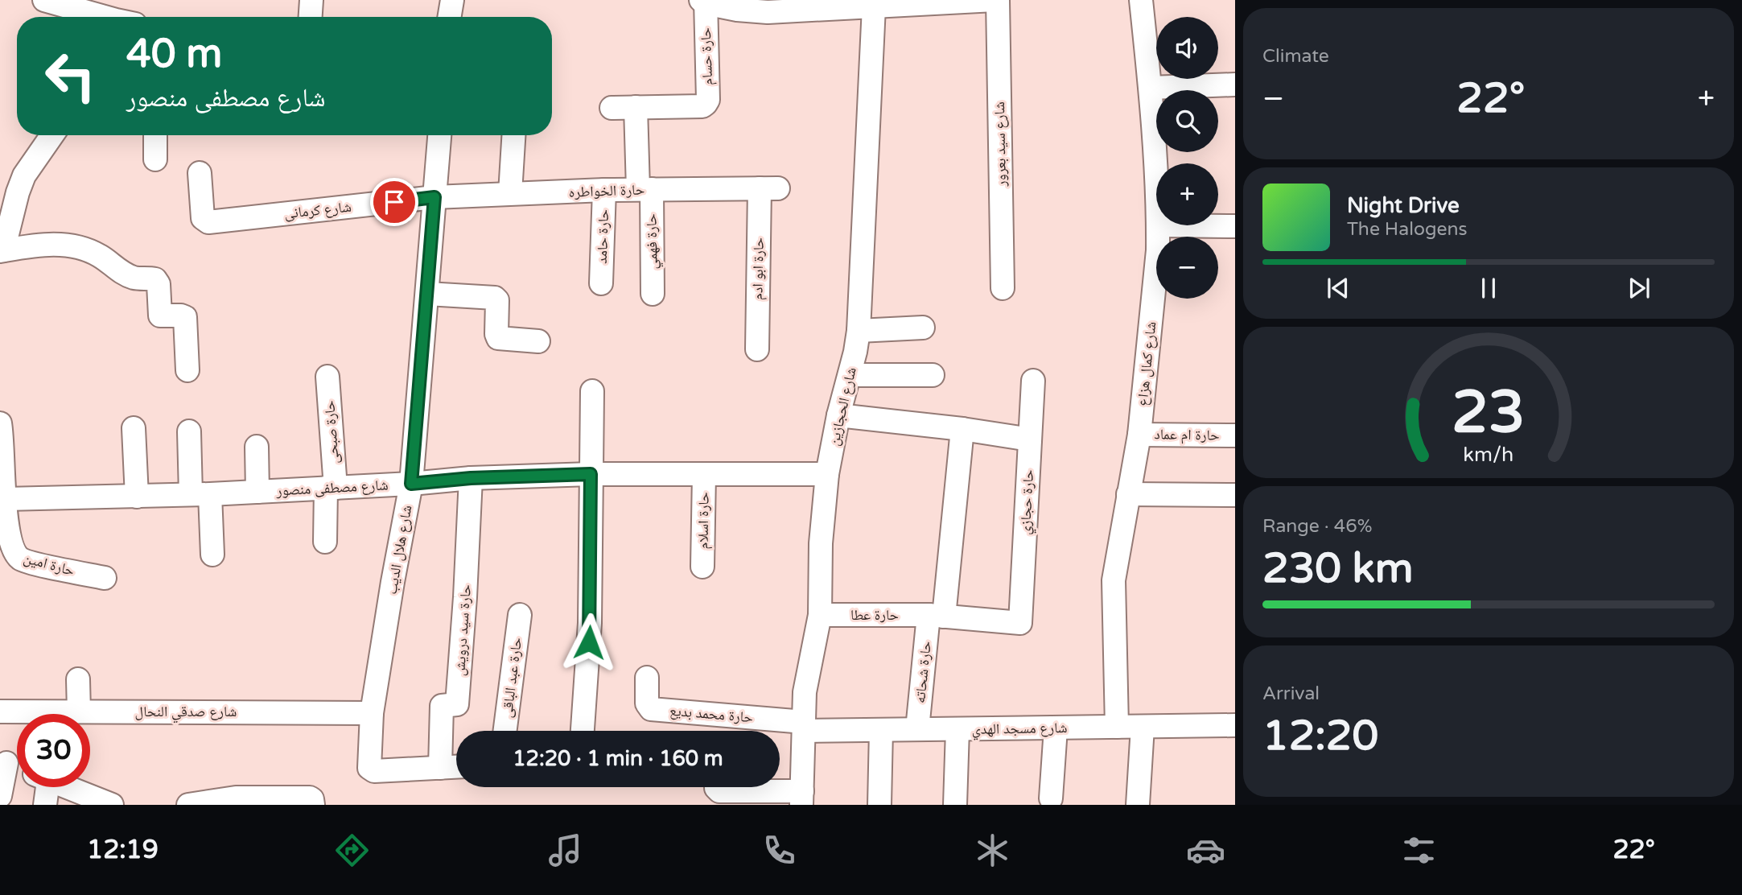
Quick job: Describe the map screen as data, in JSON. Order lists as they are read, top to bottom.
{
  "streets": {
    "street": [
      "حارة حسام",
      "شارع سيد بعرور",
      "حارة الخواطره",
      "شارع كرمانى",
      "حارة حامد",
      "حارة فهمي",
      "حارة ابو ادم",
      "شارع كمال هزاع",
      "شارع الحجازين",
      "حارة صبحى",
      "حارة ام عماد",
      "شارع مصطفى منصور",
      "حارة حجازي",
      "حارة اسلام",
      "شارع هلال الديب",
      "حارة امين",
      "حارة عطا",
      "حارة سيد درويش",
      "حارة شحاته",
      "حارة عبد الباقى",
      "شارع صدقي النحال",
      "حارة محمد بديع",
      "شارع مسجد الهدي"
    ]
  },
  "crossings": [
    ["حارة حسام", "حارة فهمي"],
    ["حارة الخواطره", "شارع كرمانى"],
    ["حارة الخواطره", "حارة حامد"],
    ["حارة الخواطره", "حارة فهمي"],
    ["حارة الخواطره", "حارة ابو ادم"],
    ["حارة الخواطره", "شارع هلال الديب"],
    ["شارع كرمانى", "شارع هلال الديب"],
    ["شارع كمال هزاع", "حارة ام عماد"],
    ["شارع كمال هزاع", "شارع مسجد الهدي"],
    ["شارع الحجازين", "شارع مصطفى منصور"],
    ["شارع الحجازين", "حارة عطا"],
    ["شارع الحجازين", "حارة محمد بديع"],
    ["شارع الحجازين", "شارع مسجد الهدي"],
    ["حارة صبحى", "شارع مصطفى منصور"],
    ["شارع مصطفى منصور", "حارة اسلام"],
    ["شارع مصطفى منصور", "شارع هلال الديب"],
    ["شارع مصطفى منصور", "حارة امين"],
    ["شارع مصطفى منصور", "حارة سيد درويش"],
    ["حارة حجازي", "حارة عطا"],
    ["شارع هلال الديب", "حارة سيد درويش"],
    ["شارع هلال الديب", "شارع صدقي النحال"],
    ["حارة عطا", "حارة شحاته"],
    ["حارة شحاته", "شارع مسجد الهدي"],
    ["حارة محمد بديع", "شارع مسجد الهدي"]
  ],
  "page": {
    "tile": [
      "Climate",
      ["Range · 46%", "230 km"],
      ["Arrival", "12:20"]
    ],
    "map_buttons": ["+", "−"],
    "turn": ["40 m", "شارع مصطفى منصور"],
    "heat": ["−", "22°", "+"],
    "song": ["Night Drive", "The Halogens"],
    "limit": "30",
    "trip": "12:20 · 1 min · 160 m",
    "tabs": ["12:19", "22°"],
    "gauge": ["23", "km/h"]
  }
}
